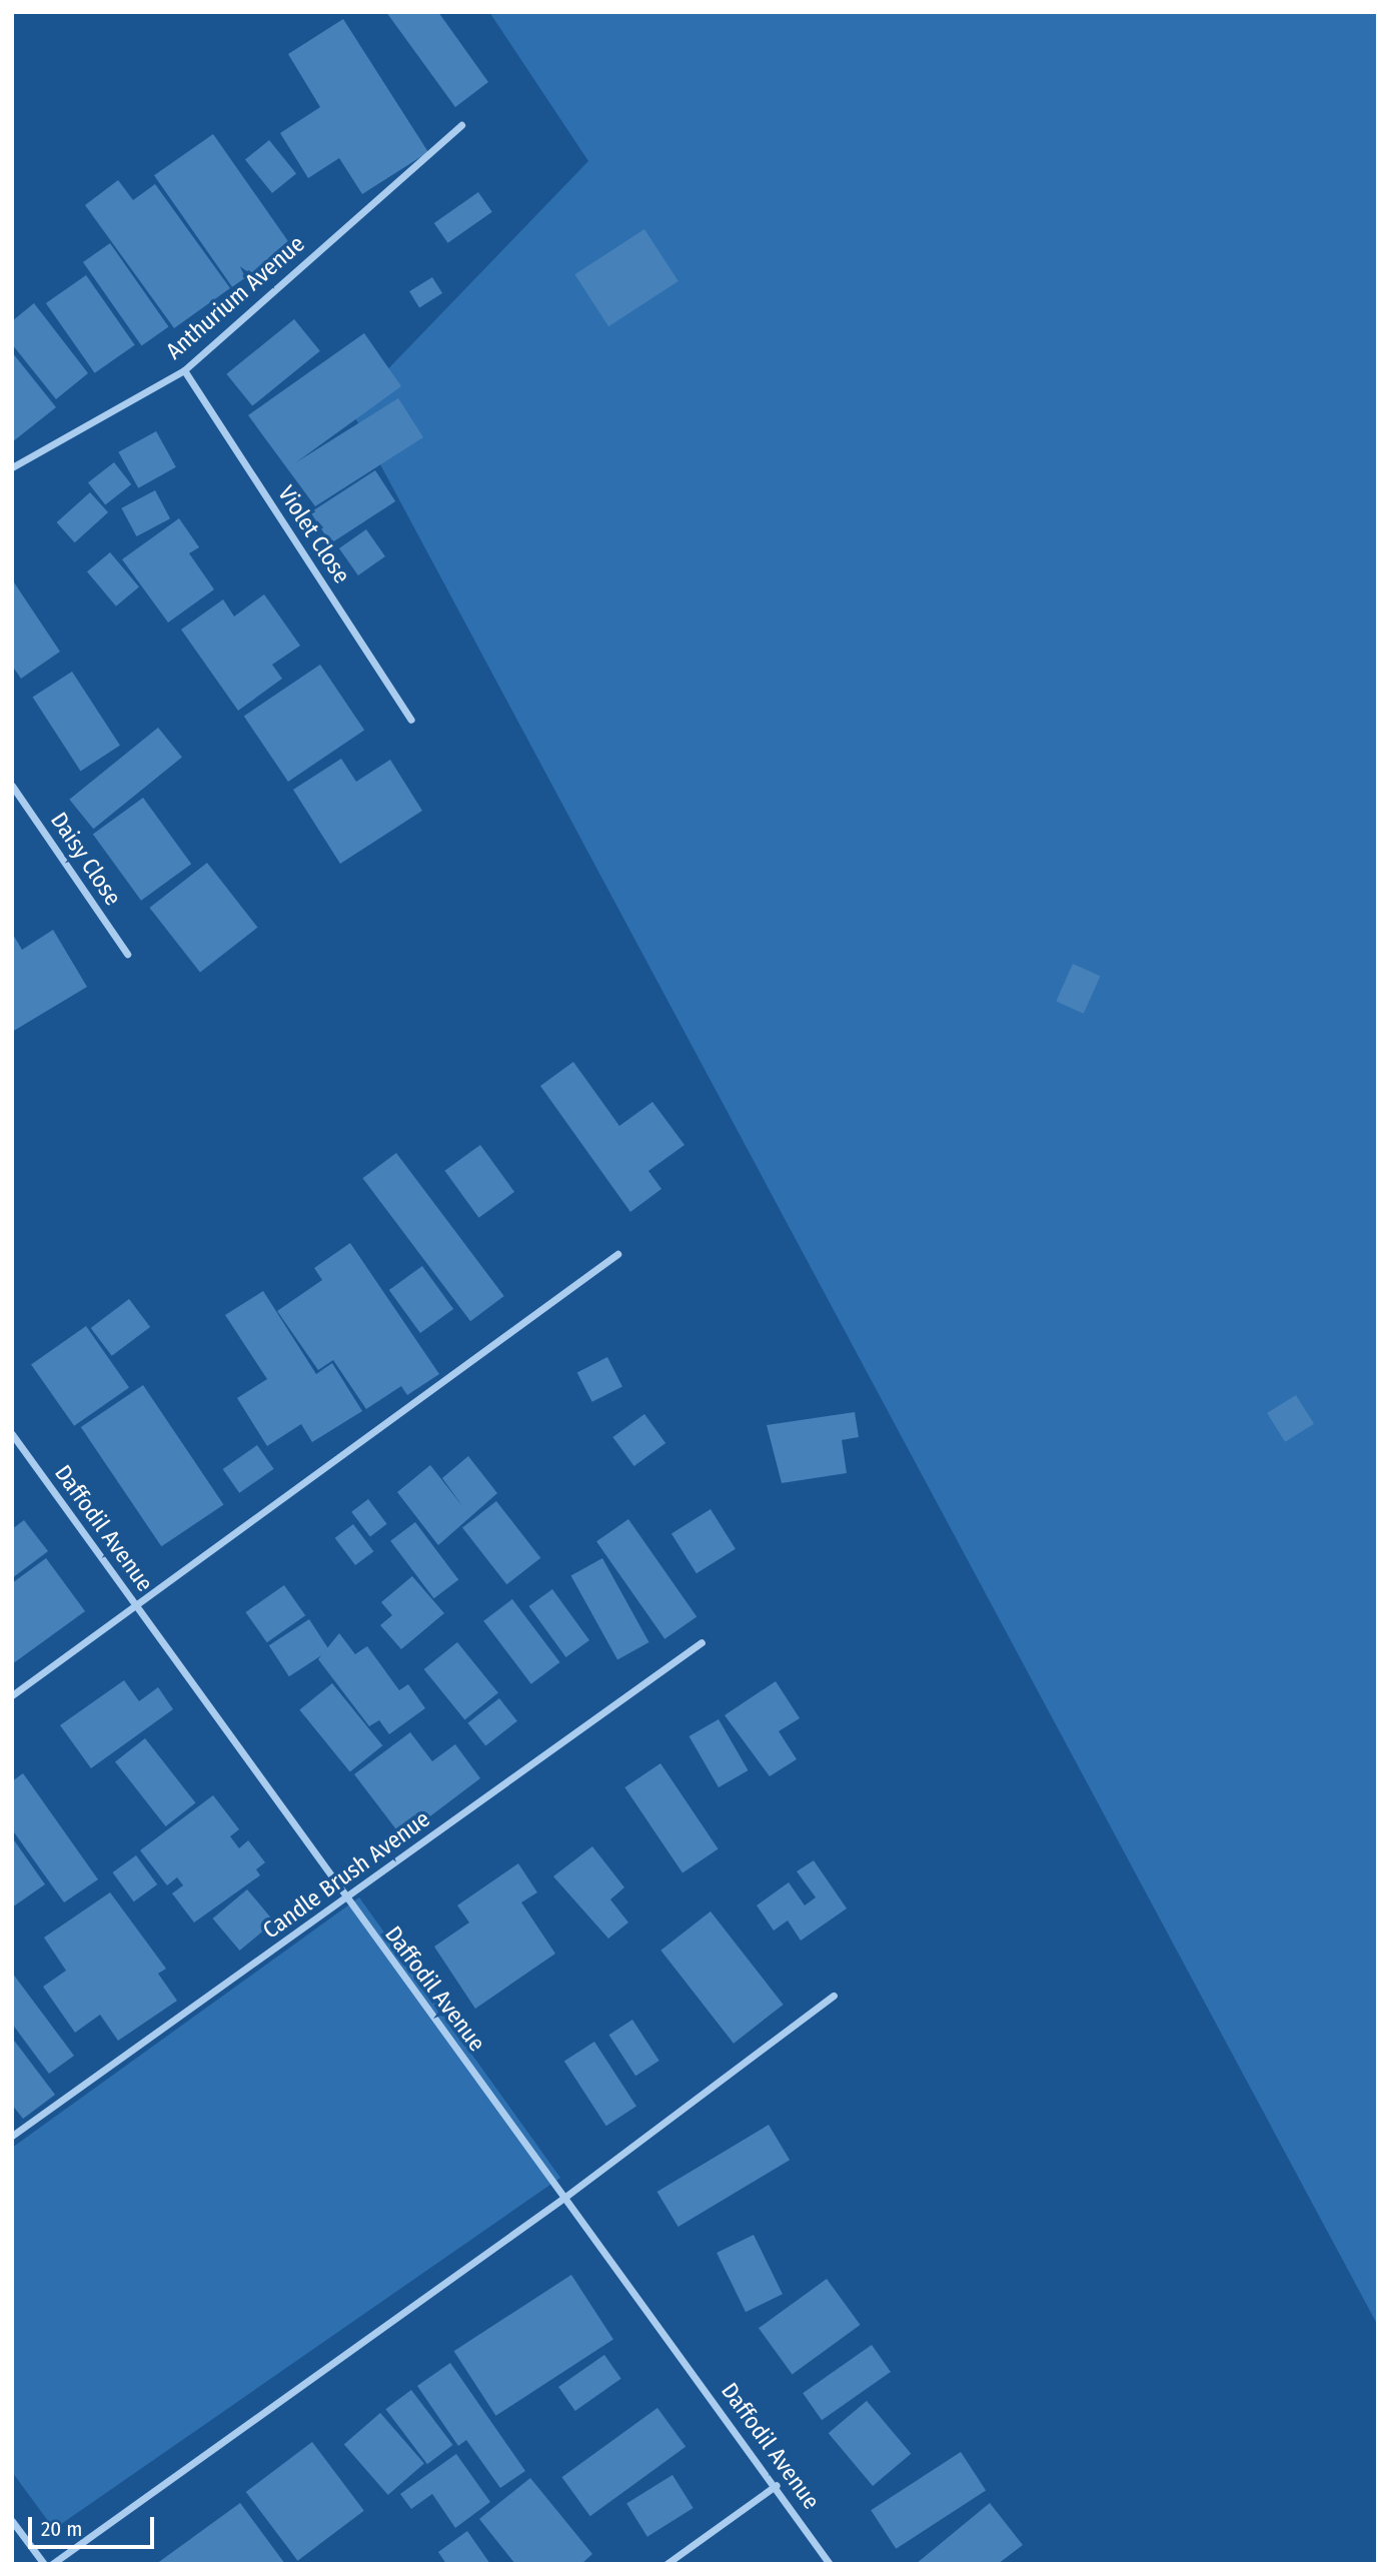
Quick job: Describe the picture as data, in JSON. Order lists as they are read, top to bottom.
{
  "streets": {
    "street": [
      "Anthurium Avenue",
      "Violet Close",
      "Daisy Close",
      "Daffodil Avenue",
      "Candle Brush Avenue"
    ]
  },
  "crossings": [
    ["Anthurium Avenue", "Violet Close"],
    ["Daffodil Avenue", "Candle Brush Avenue"]
  ],
  "scale_bar": "20 m"
}
